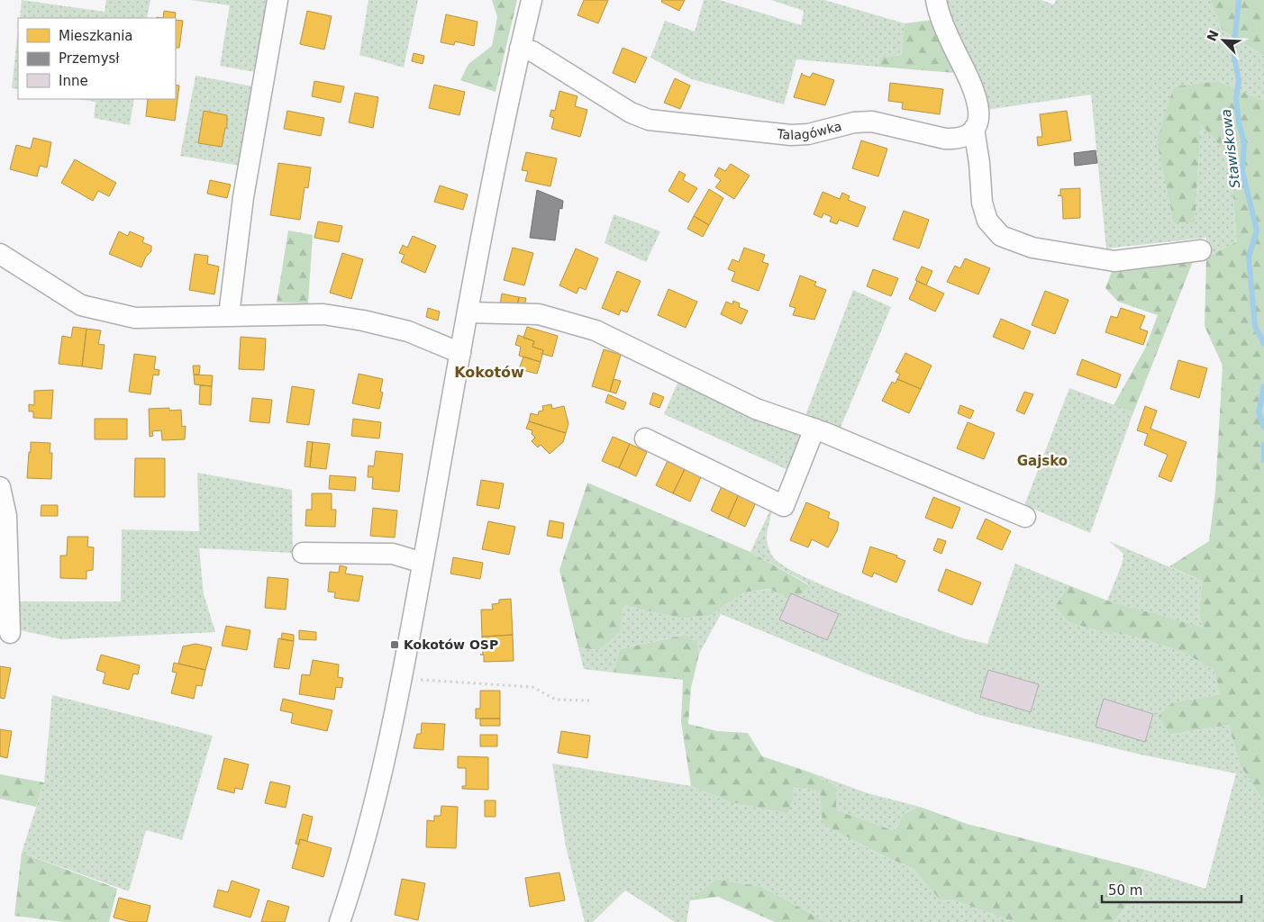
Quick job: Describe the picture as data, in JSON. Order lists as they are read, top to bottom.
{
  "streets": {
    "street": ["Talagówka"]
  },
  "districts": ["Kokotów", "Gajsko"],
  "water": ["Stawiskowa"],
  "places": {
    "transit": ["Kokotów OSP"]
  },
  "legend": ["Mieszkania", "Przemysł", "Inne"],
  "scale_bar": "50 m",
  "north": "top left"
}
